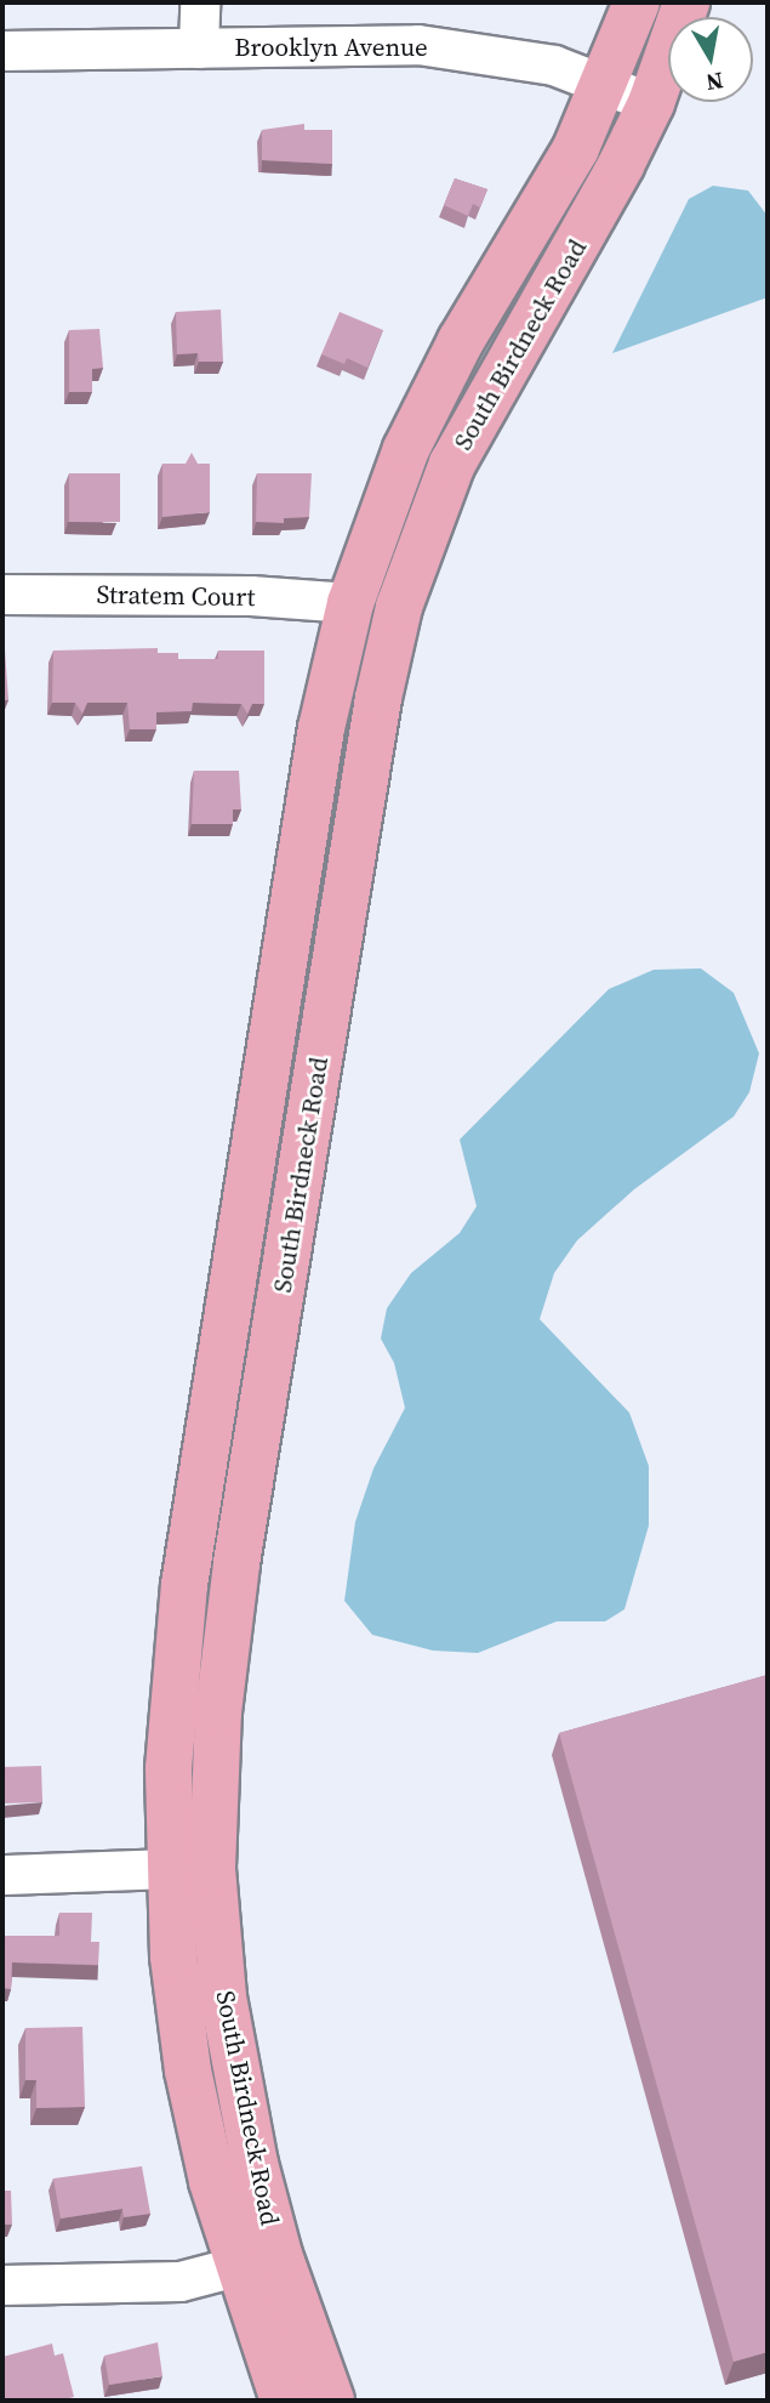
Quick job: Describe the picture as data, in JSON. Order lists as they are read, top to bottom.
{
  "streets": {
    "main road": ["South Birdneck Road"],
    "street": ["Brooklyn Avenue", "Stratem Court"]
  },
  "crossings": [
    ["Brooklyn Avenue", "South Birdneck Road"],
    ["South Birdneck Road", "Stratem Court"]
  ],
  "north": "bottom"
}
